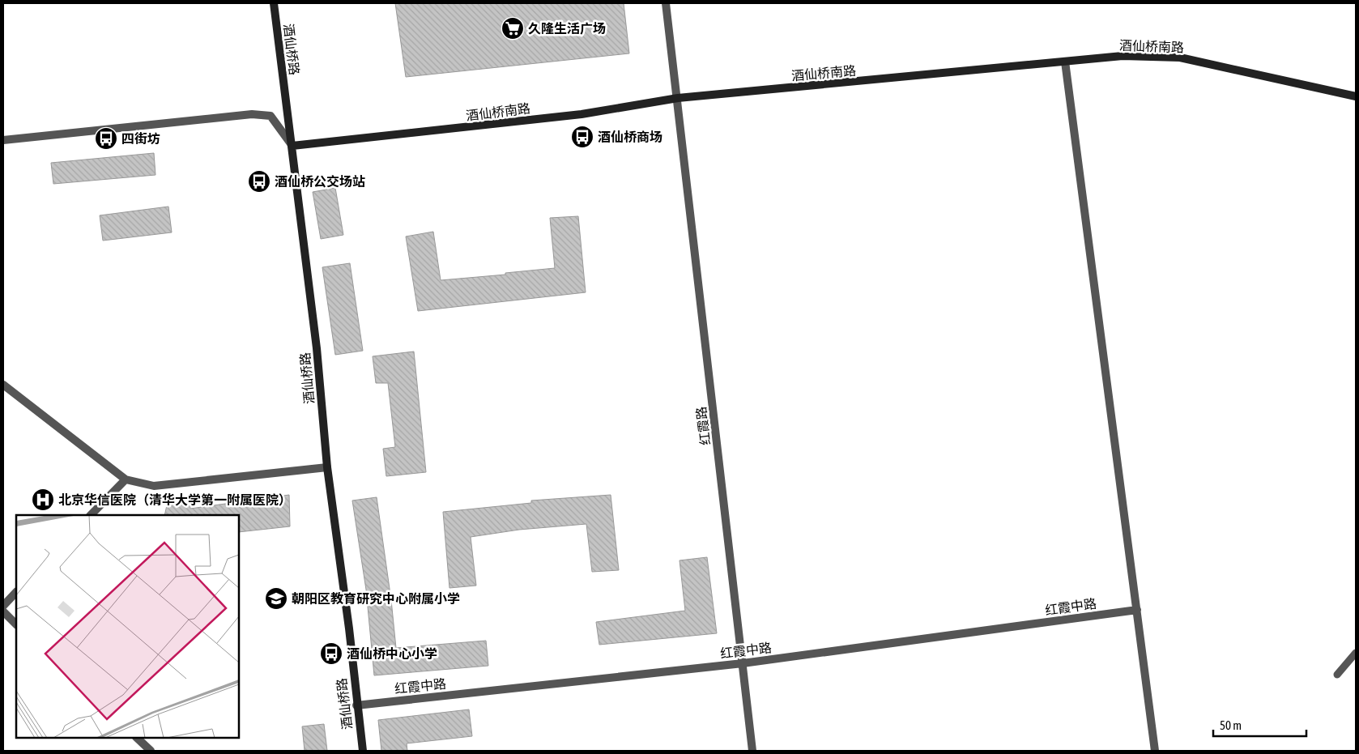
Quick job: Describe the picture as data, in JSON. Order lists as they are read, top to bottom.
{
  "streets": {
    "street": [
      "酒仙桥南路",
      "酒仙桥路",
      "红霞路",
      "红霞中路"
    ]
  },
  "crossings": [
    ["酒仙桥南路", "酒仙桥路"],
    ["酒仙桥南路", "红霞路"],
    ["酒仙桥路", "红霞中路"],
    ["红霞路", "红霞中路"]
  ],
  "places": {
    "supermarket": ["久隆生活广场"],
    "bus stop": [
      "酒仙桥商场",
      "四街坊",
      "酒仙桥公交场站",
      "酒仙桥中心小学"
    ],
    "hospital": ["北京华信医院（清华大学第一附属医院）"],
    "school or university": ["朝阳区教育研究中心附属小学"]
  },
  "scale_bar": "50 m"
}
